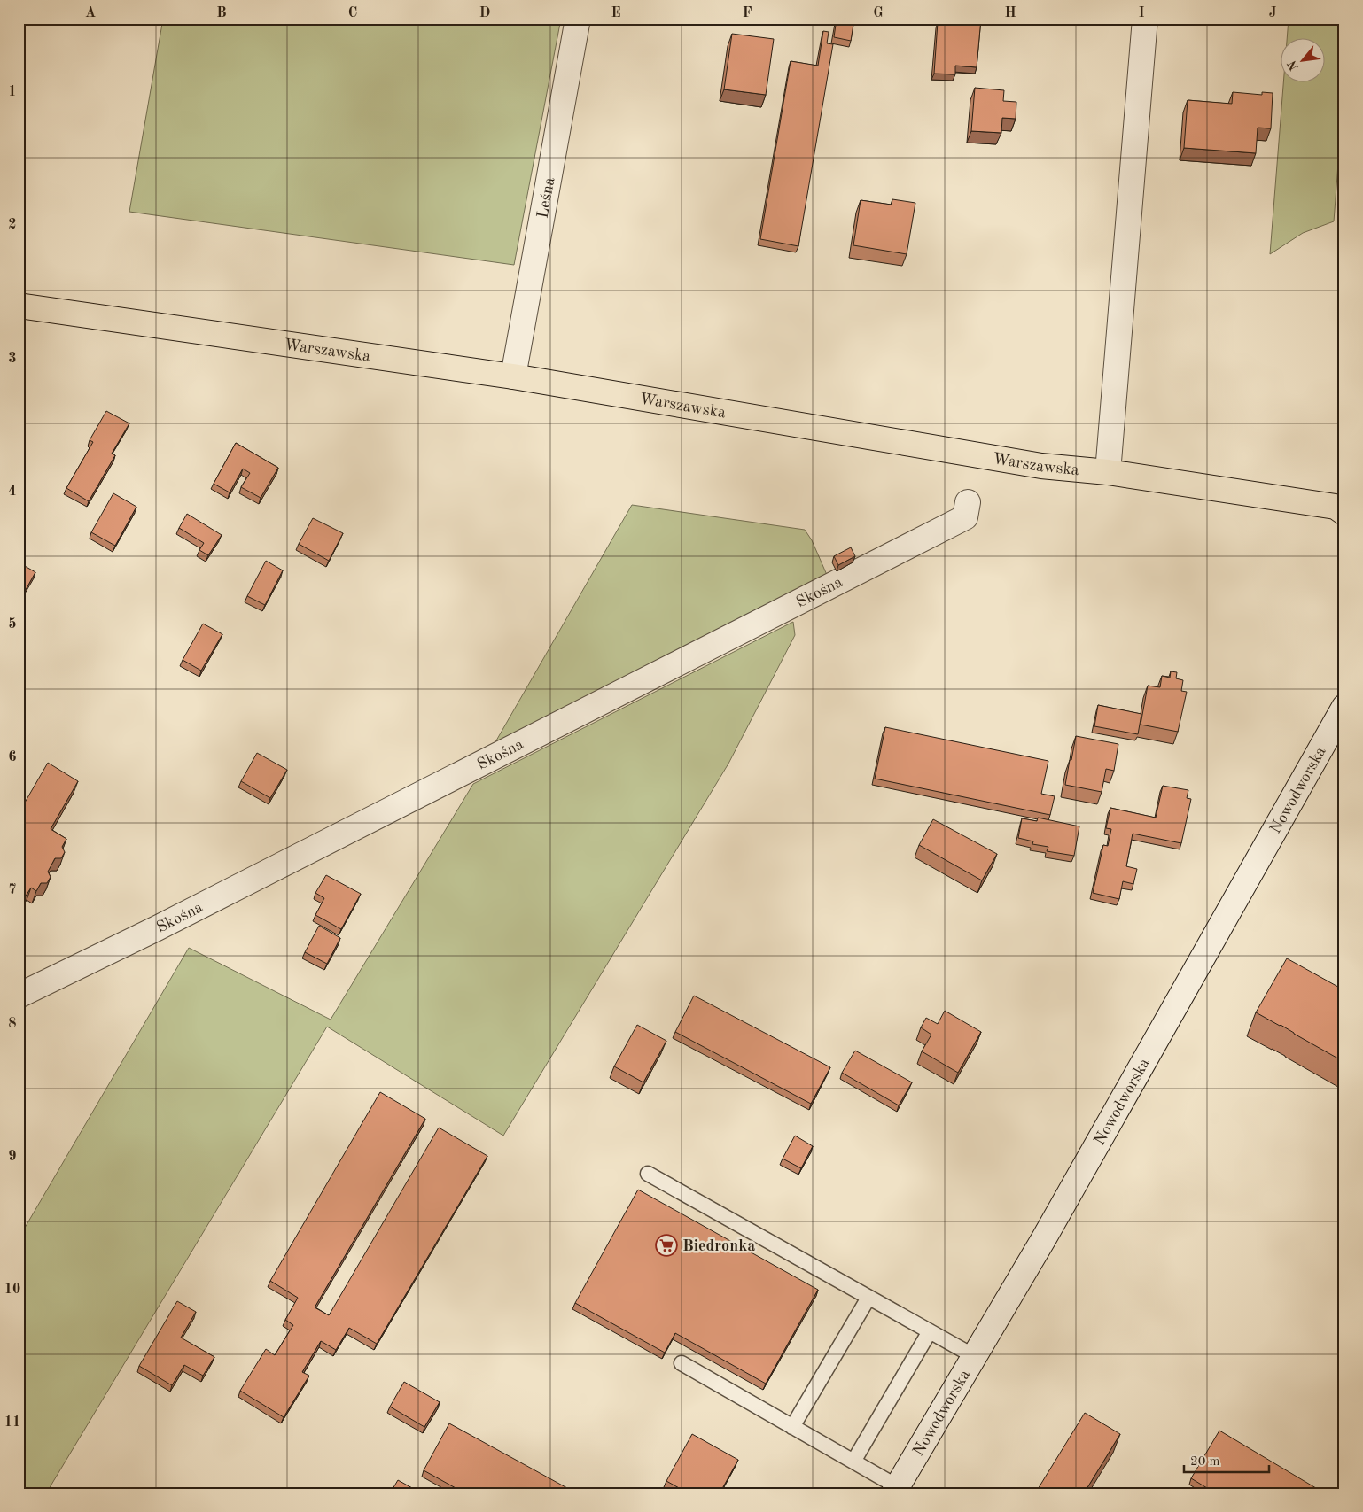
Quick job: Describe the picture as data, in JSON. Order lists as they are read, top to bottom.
{
  "streets": {
    "main road": ["Warszawska"],
    "street": ["Leśna", "Skośna", "Nowodworska"]
  },
  "crossings": [
    ["Leśna", "Warszawska"]
  ],
  "places": {
    "supermarket": ["Biedronka"]
  },
  "scale_bar": "20 m",
  "north": "bottom left",
  "grid": {
    "columns": [
      "A",
      "B",
      "C",
      "D",
      "E",
      "F",
      "G",
      "H",
      "I",
      "J"
    ],
    "rows": [
      "1",
      "2",
      "3",
      "4",
      "5",
      "6",
      "7",
      "8",
      "9",
      "10",
      "11"
    ]
  }
}
